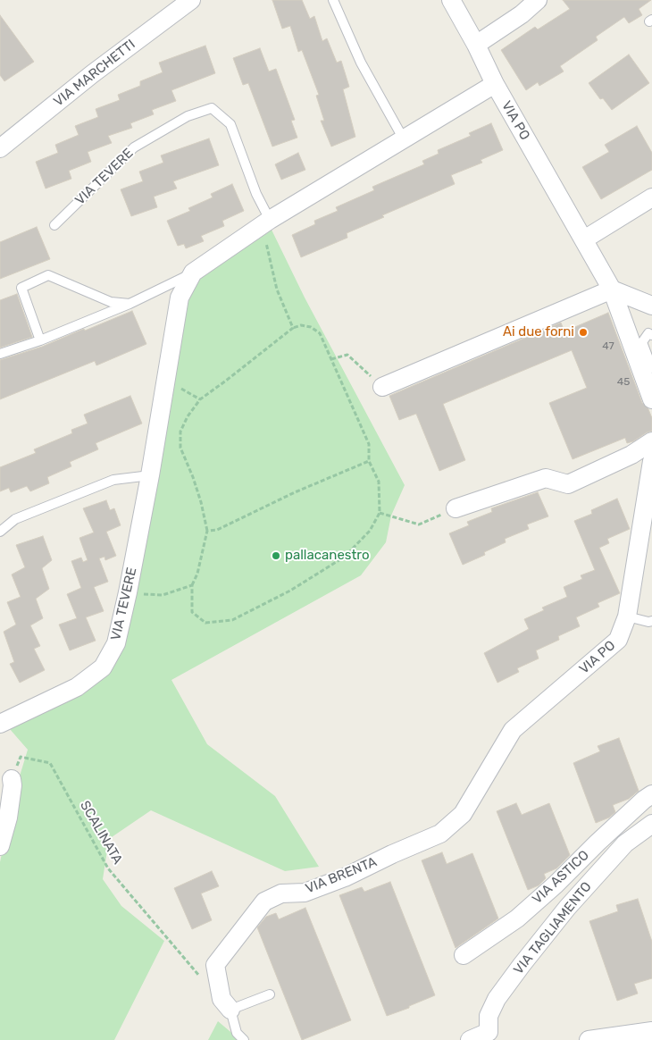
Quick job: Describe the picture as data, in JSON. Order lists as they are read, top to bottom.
{
  "streets": {
    "street": [
      "VIA MARCHETTI",
      "VIA PO",
      "VIA TEVERE",
      "VIA BRENTA",
      "VIA ASTICO",
      "VIA TAGLIAMENTO"
    ],
    "path": ["SCALINATA"]
  },
  "crossings": [
    ["VIA PO", "VIA TEVERE"],
    ["VIA PO", "VIA BRENTA"]
  ],
  "places": ["Ai due forni", "pallacanestro"],
  "house_numbers": ["47", "45"]
}
